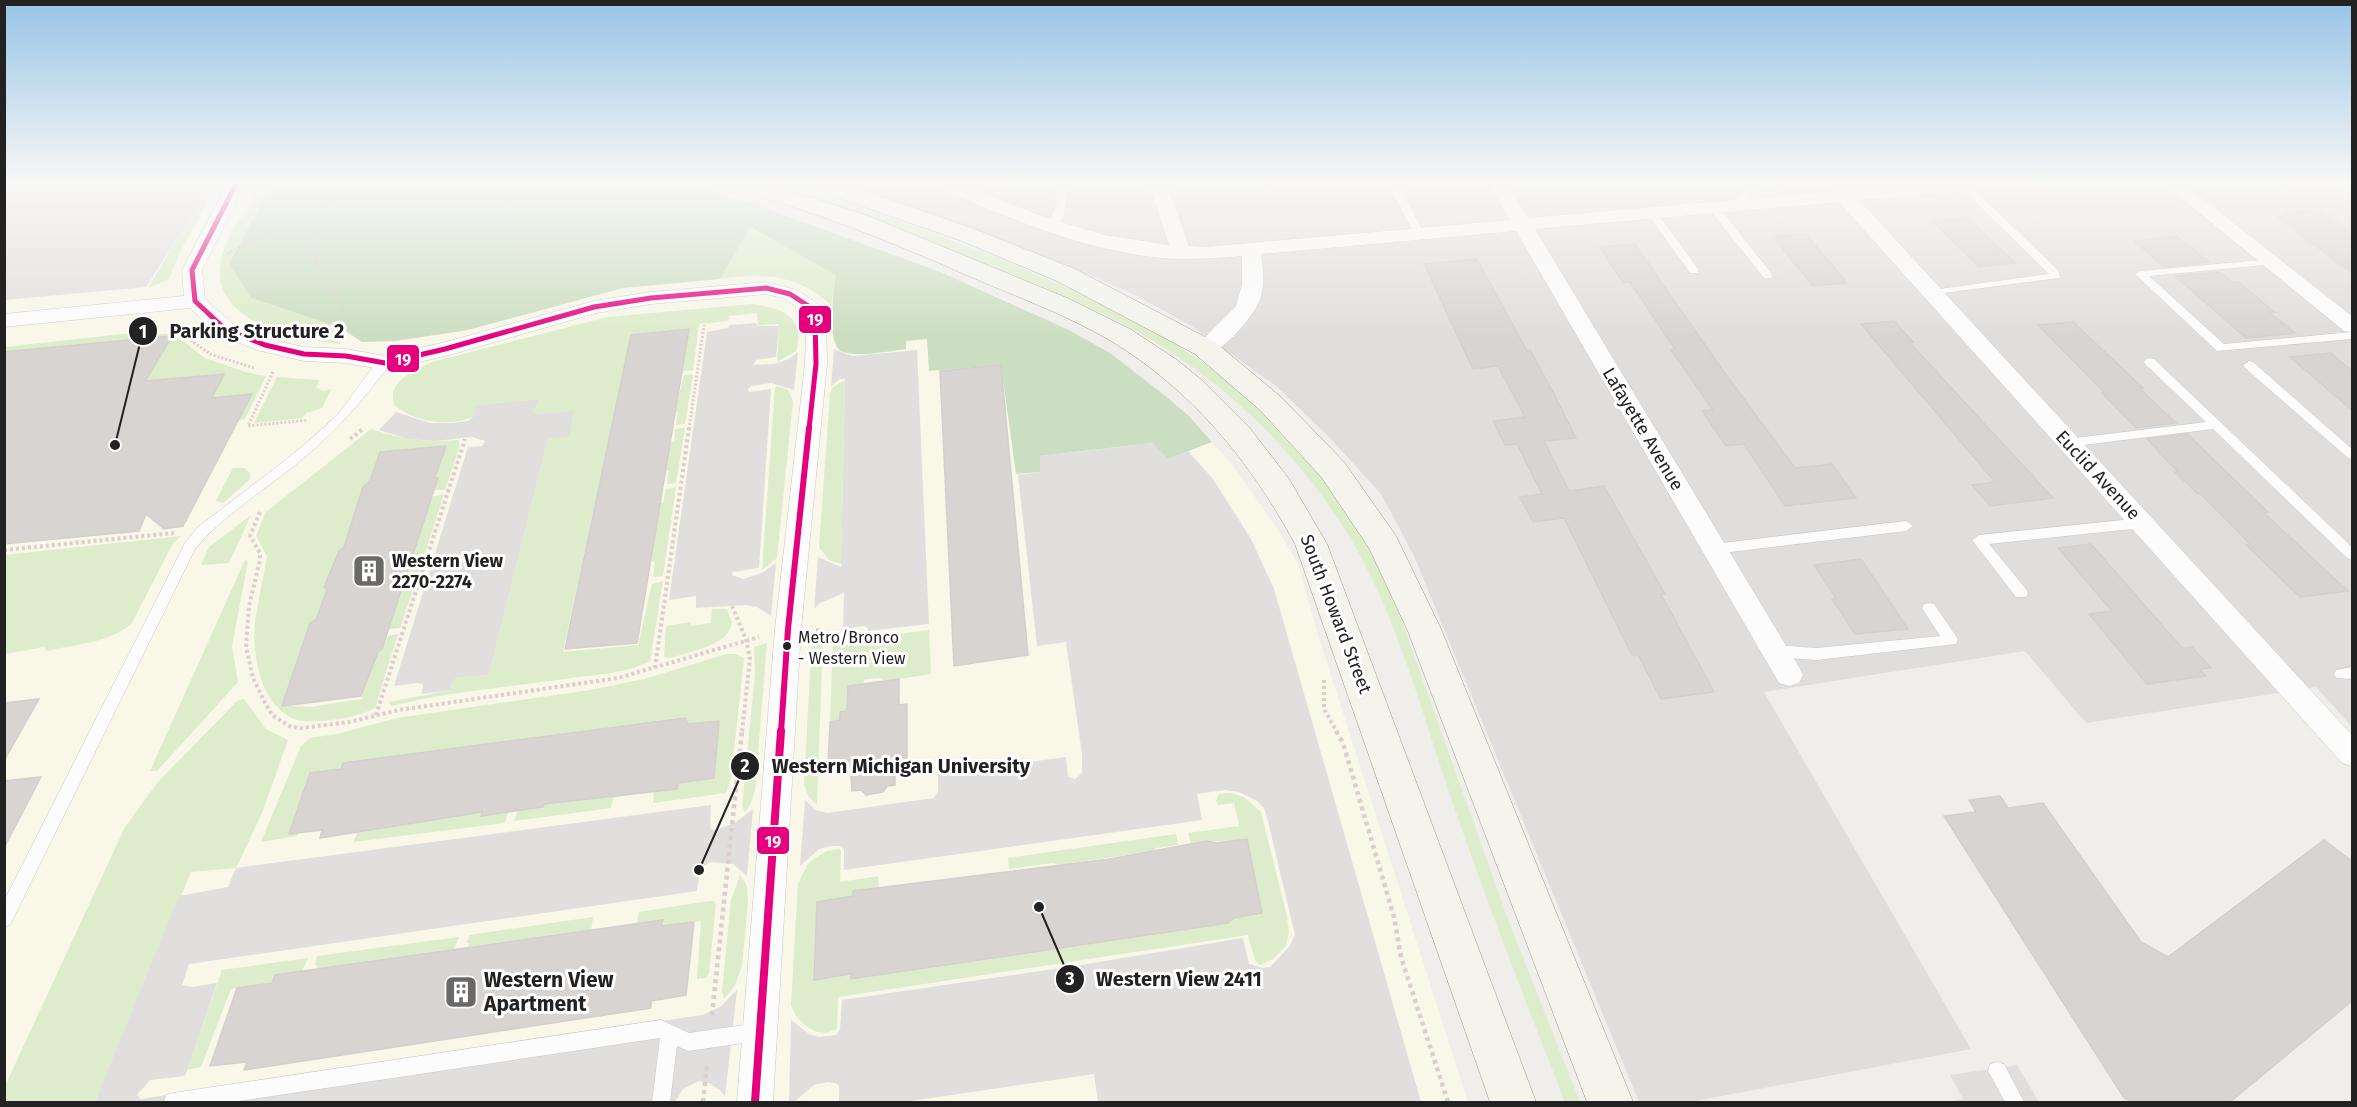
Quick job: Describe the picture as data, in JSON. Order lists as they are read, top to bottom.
{
  "streets": {
    "street": ["Lafayette Avenue", "Euclid Avenue", "South Howard Street"]
  },
  "places": {
    "other": [
      "Parking Structure 2",
      "Metro/Bronco - Western View",
      "Western Michigan University",
      "Western View 2411"
    ],
    "building": ["Western View 2270-2274", "Western View Apartment"]
  },
  "lines": ["transit line 19"]
}
